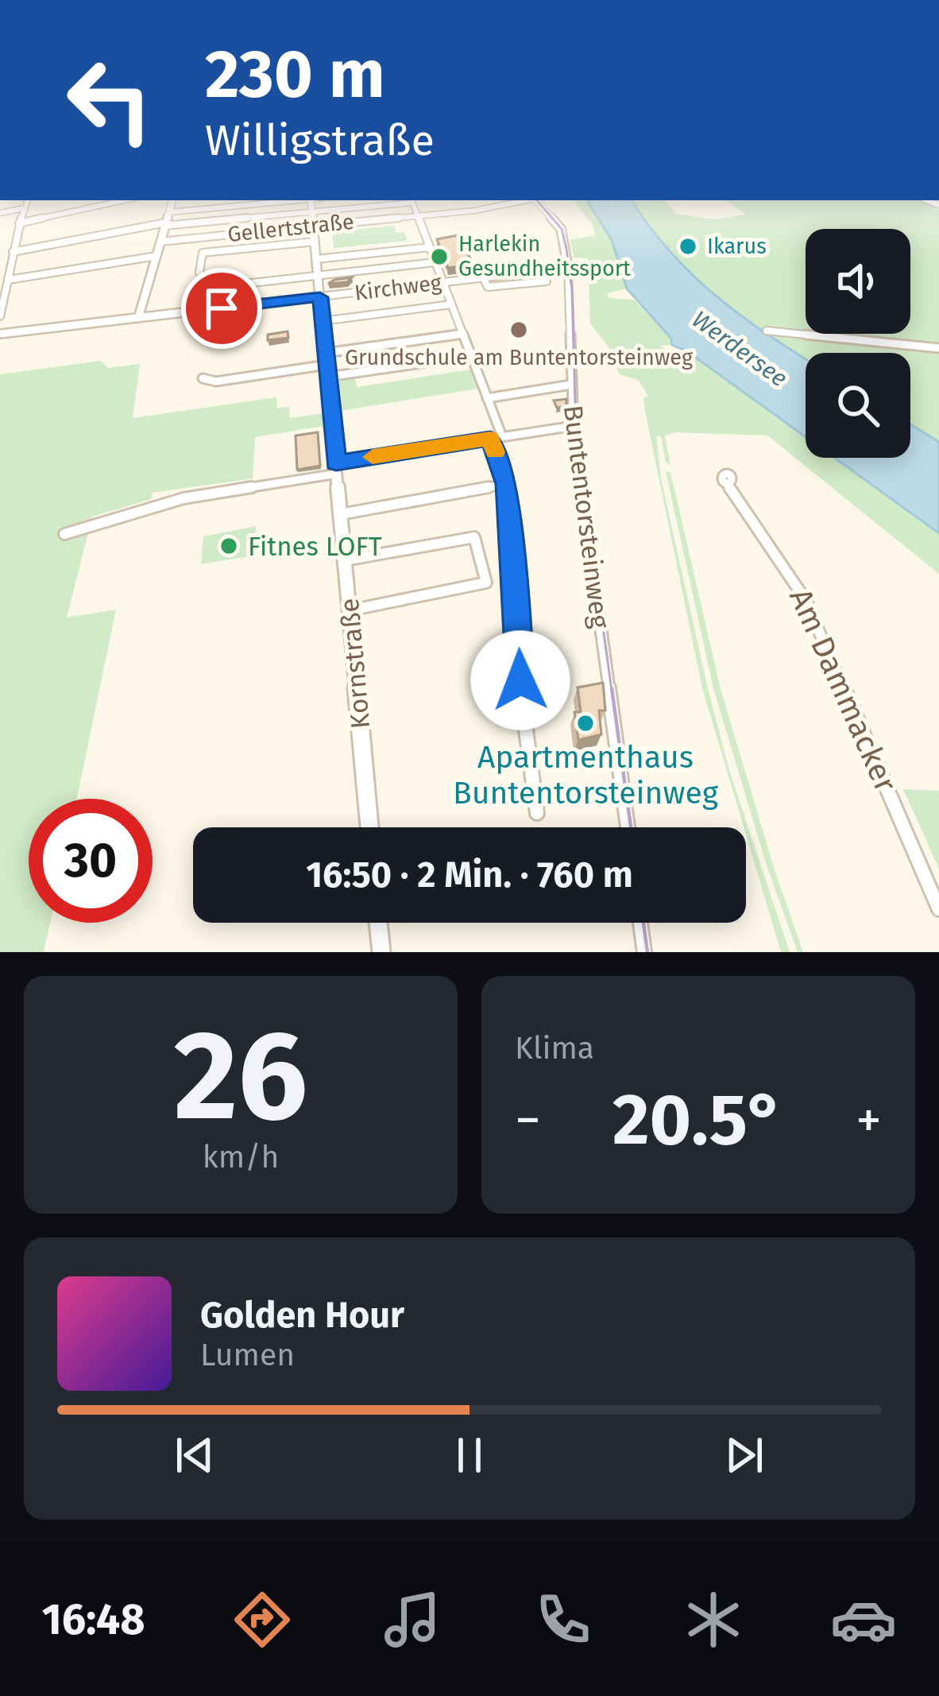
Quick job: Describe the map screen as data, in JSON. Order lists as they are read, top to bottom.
{
  "streets": {
    "street": [
      "Gellertstraße",
      "Kirchweg",
      "Buntentorsteinweg",
      "Kornstraße",
      "Am Dammacker"
    ]
  },
  "crossings": [
    ["Gellertstraße", "Kornstraße"],
    ["Kirchweg", "Buntentorsteinweg"],
    ["Kirchweg", "Kornstraße"]
  ],
  "water": ["Werdersee"],
  "places": [
    "Ikarus",
    "Harlekin Gesundheitssport",
    "Grundschule am Buntentorsteinweg",
    "Fitnes LOFT",
    "Apartmenthaus Buntentorsteinweg"
  ],
  "page": {
    "turn": ["230 m", "Willigstraße"],
    "limit": "30",
    "trip": "16:50 · 2 Min. · 760 m",
    "tile": [
      ["26", "km/h"],
      "Klima"
    ],
    "heat": ["−", "20.5°", "+"],
    "song": ["Golden Hour", "Lumen"],
    "tabs": "16:48"
  }
}
